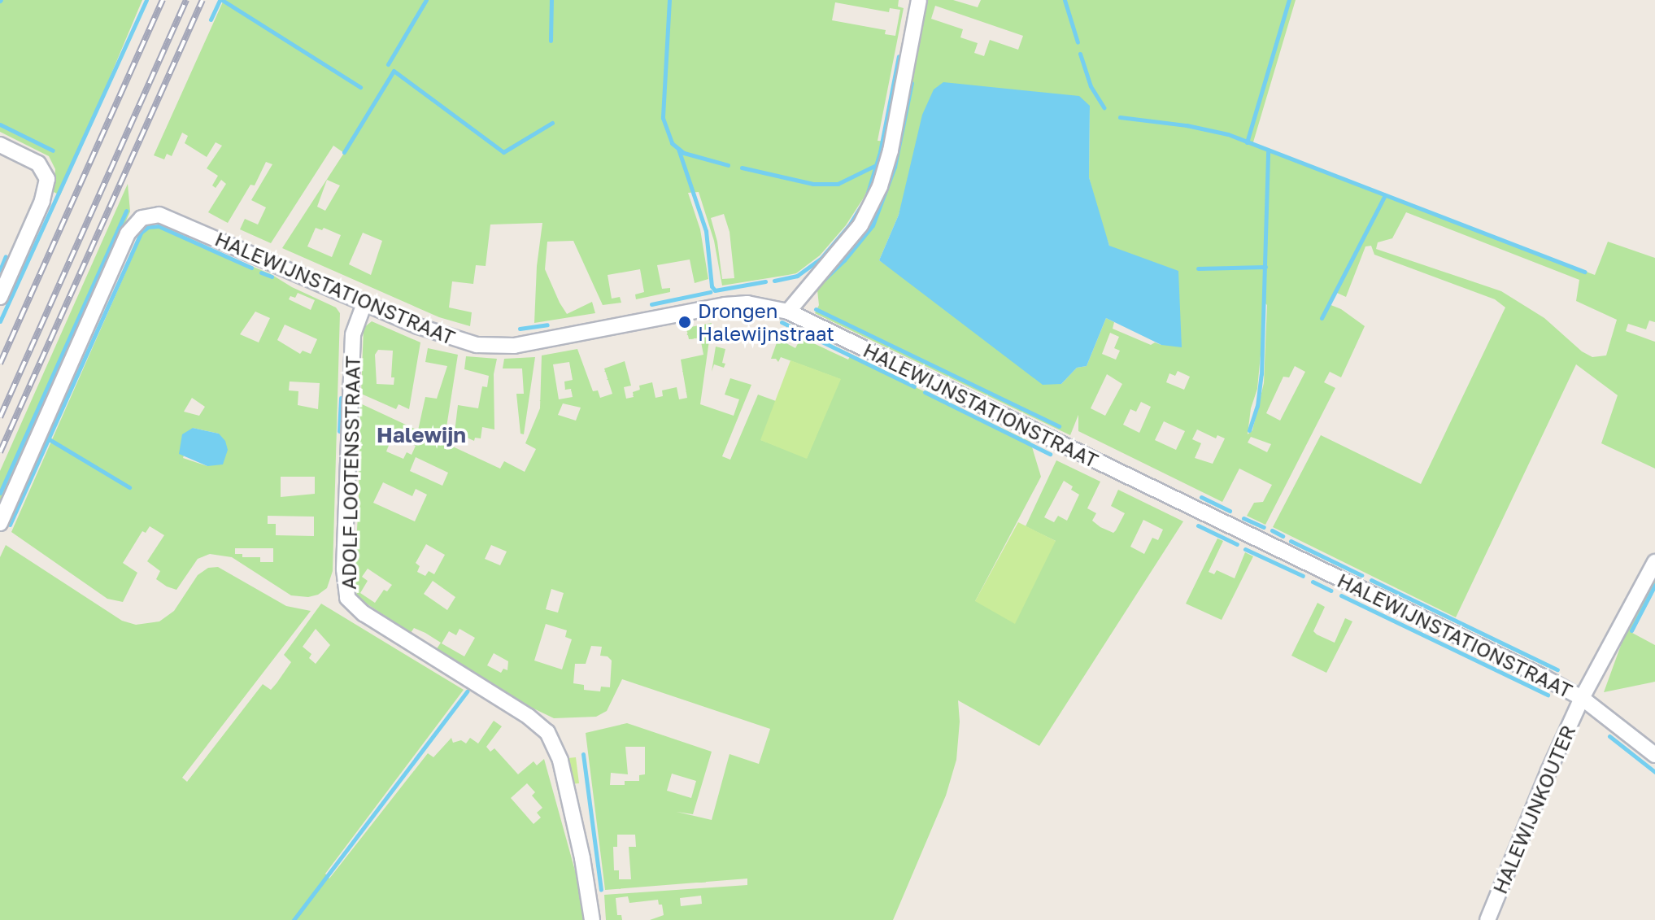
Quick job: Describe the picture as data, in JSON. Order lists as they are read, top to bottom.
{
  "streets": {
    "street": ["HALEWIJNSTATIONSTRAAT", "ADOLF LOOTENSSTRAAT", "HALEWIJNKOUTER"]
  },
  "crossings": [
    ["HALEWIJNSTATIONSTRAAT", "ADOLF LOOTENSSTRAAT"],
    ["HALEWIJNSTATIONSTRAAT", "HALEWIJNKOUTER"]
  ],
  "districts": ["Halewijn"],
  "places": ["Drongen Halewijnstraat"]
}
